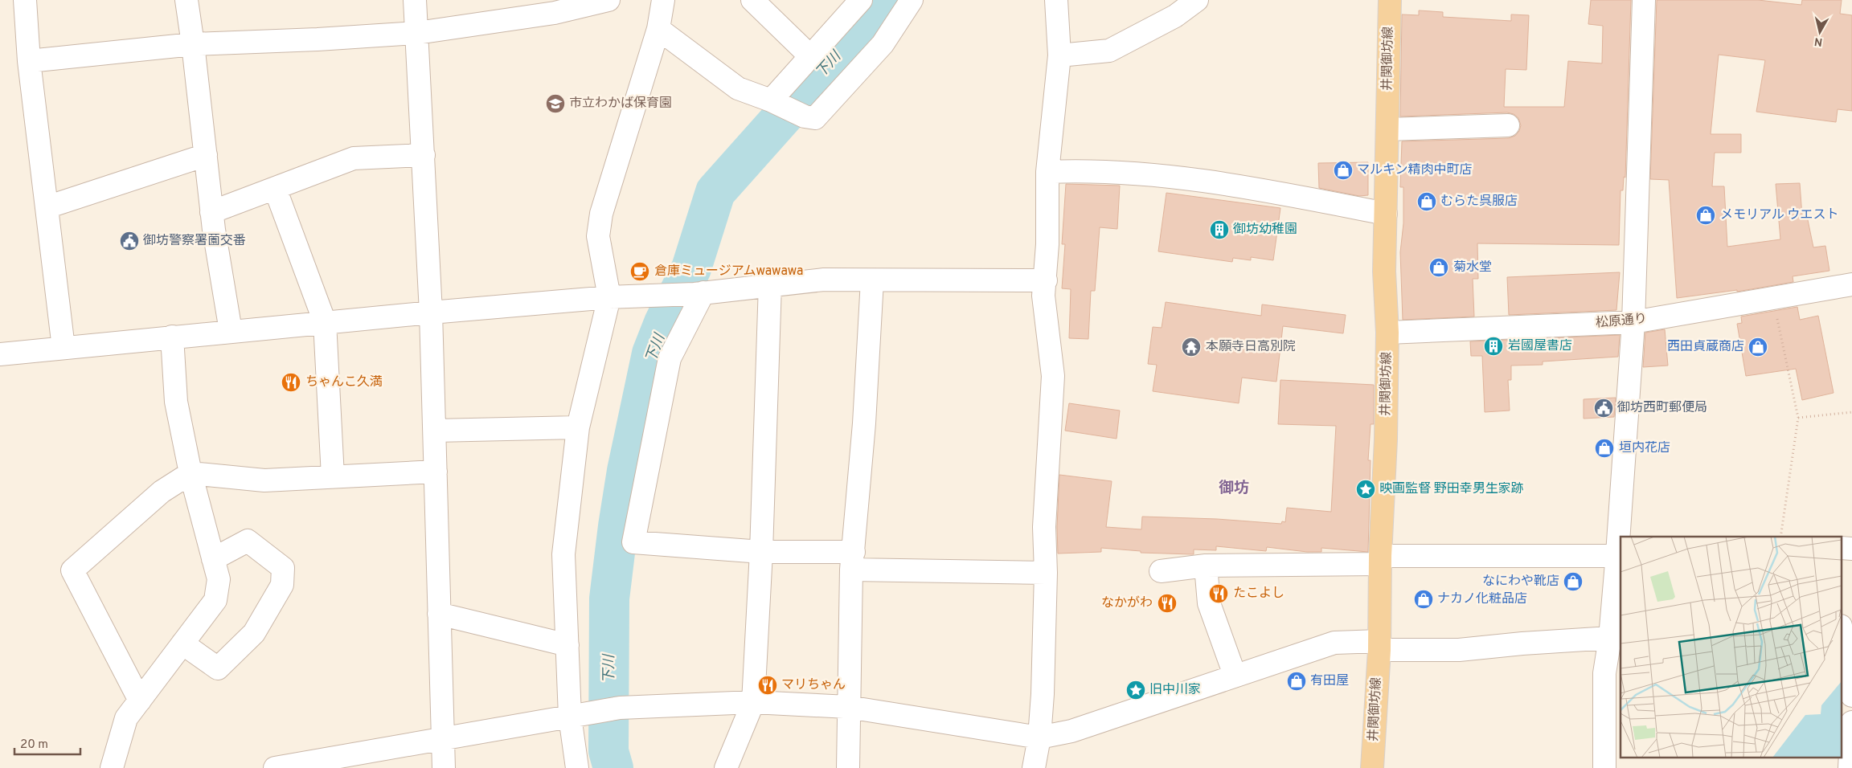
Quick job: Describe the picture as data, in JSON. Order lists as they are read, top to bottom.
{
  "streets": {
    "main road": ["井関御坊線"],
    "street": ["松原通り"]
  },
  "crossings": [
    ["井関御坊線", "松原通り"]
  ],
  "districts": ["御坊"],
  "water": ["下川"],
  "places": {
    "school or university": ["市立わかば保育園"],
    "shop": [
      "マルキン精肉中町店",
      "むらた呉服店",
      "メモリアル ウエスト",
      "菊水堂",
      "西田貞蔵商店",
      "垣内花店",
      "なにわや靴店",
      "ナカノ化粧品店",
      "有田屋"
    ],
    "building": ["御坊幼稚園", "岩國屋書店"],
    "public building": ["御坊警察署薗交番", "御坊西町郵便局"],
    "cafe": ["倉庫ミュージアムwawawa"],
    "temple": ["本願寺日高別院"],
    "restaurant": [
      "ちゃんこ久満",
      "たこよし",
      "なかがわ",
      "マリちゃん"
    ],
    "place": ["映画監督 野田幸男生家跡", "旧中川家"]
  },
  "scale_bar": "20 m",
  "north": "bottom"
}
